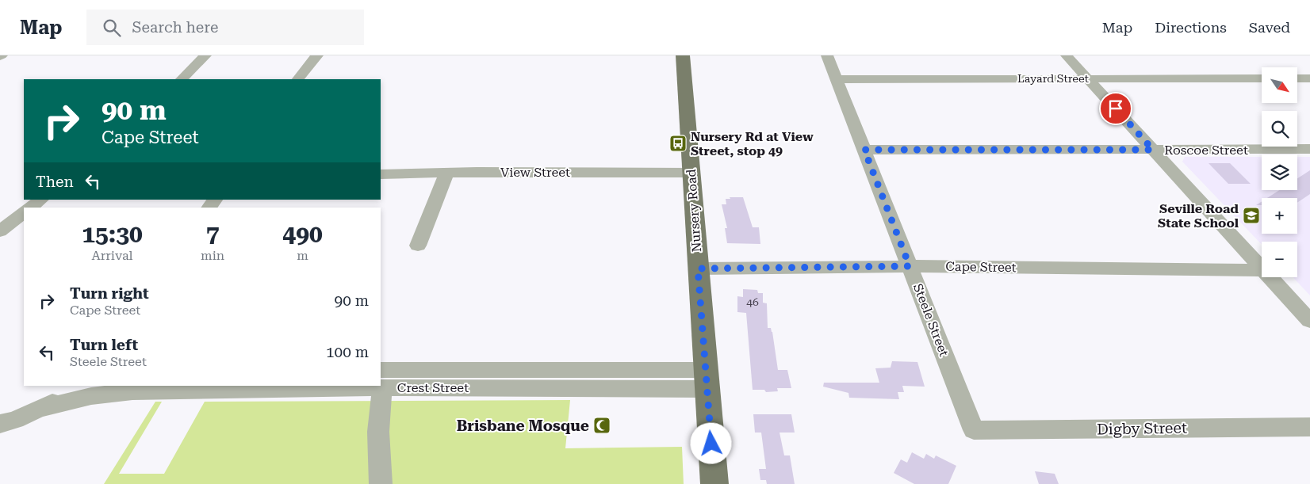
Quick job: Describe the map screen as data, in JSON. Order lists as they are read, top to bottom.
{
  "streets": {
    "main road": ["Nursery Road"],
    "street": [
      "Layard Street",
      "Roscoe Street",
      "View Street",
      "Cape Street",
      "Steele Street",
      "Crest Street",
      "Digby Street"
    ]
  },
  "crossings": [
    ["Layard Street", "Steele Street"],
    ["Roscoe Street", "Steele Street"],
    ["View Street", "Nursery Road"],
    ["Nursery Road", "Cape Street"],
    ["Nursery Road", "Crest Street"],
    ["Cape Street", "Steele Street"],
    ["Steele Street", "Digby Street"]
  ],
  "places": {
    "bus stop": ["Nursery Rd at View Street, stop 49"],
    "school or university": ["Seville Road State School"],
    "mosque": ["Brisbane Mosque"]
  },
  "house_numbers": ["46"],
  "north": "bottom right",
  "page": {
    "header": "Map",
    "search": "Search here",
    "nav": ["Map", "Directions", "Saved"],
    "map_buttons": ["+", "−"],
    "turn": ["90 m", "Cape Street"],
    "then": "Then",
    "eta": [
      "15:30",
      "Arrival",
      "7",
      "min",
      "490",
      "m"
    ],
    "list": [
      {
        "name": "Turn right",
        "note": "Cape Street",
        "value": "90 m"
      },
      {
        "name": "Turn left",
        "note": "Steele Street",
        "value": "100 m"
      }
    ]
  }
}
